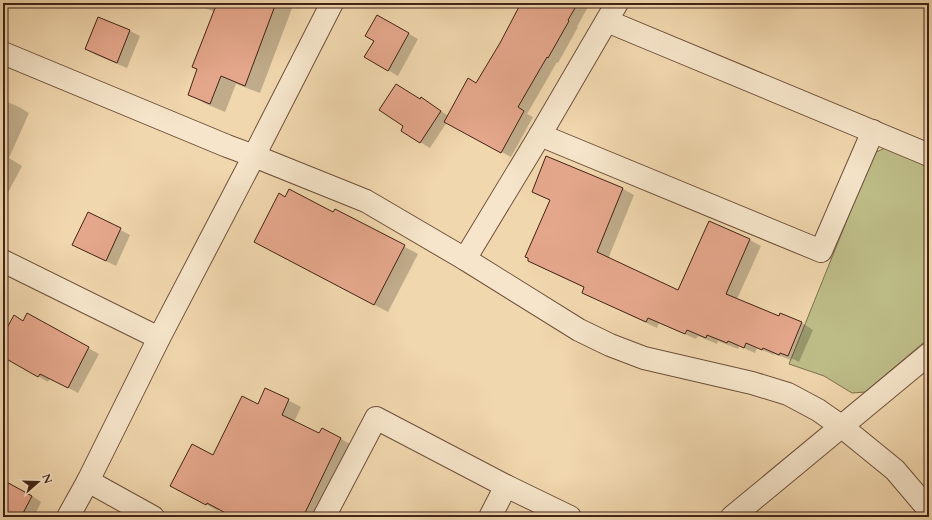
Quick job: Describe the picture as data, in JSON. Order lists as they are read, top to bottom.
{
  "north": "right"
}
